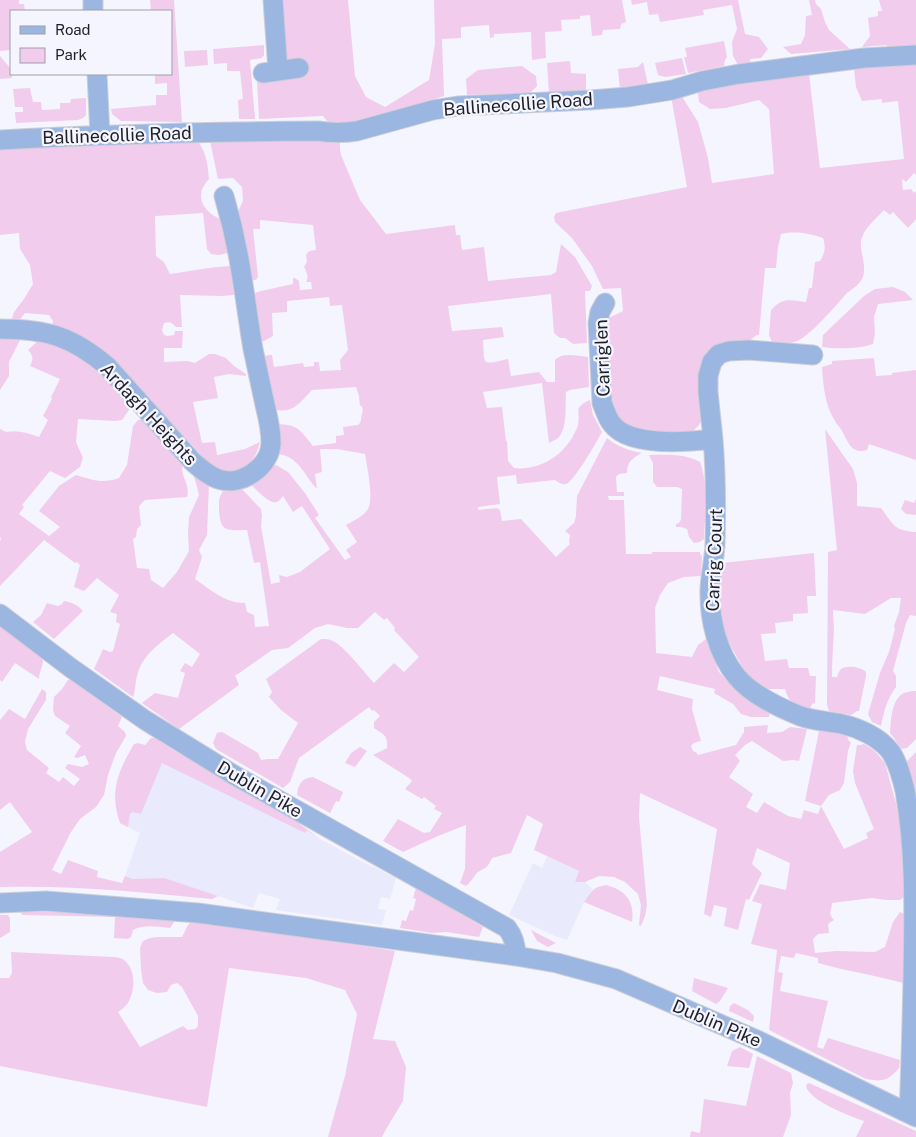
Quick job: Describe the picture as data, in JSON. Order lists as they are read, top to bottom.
{
  "streets": {
    "street": [
      "Ballinecollie Road",
      "Carriglen",
      "Ardagh Heights",
      "Carrig Court",
      "Dublin Pike"
    ]
  },
  "crossings": [
    ["Carriglen", "Carrig Court"],
    ["Carrig Court", "Dublin Pike"]
  ],
  "legend": ["Road", "Park"]
}
